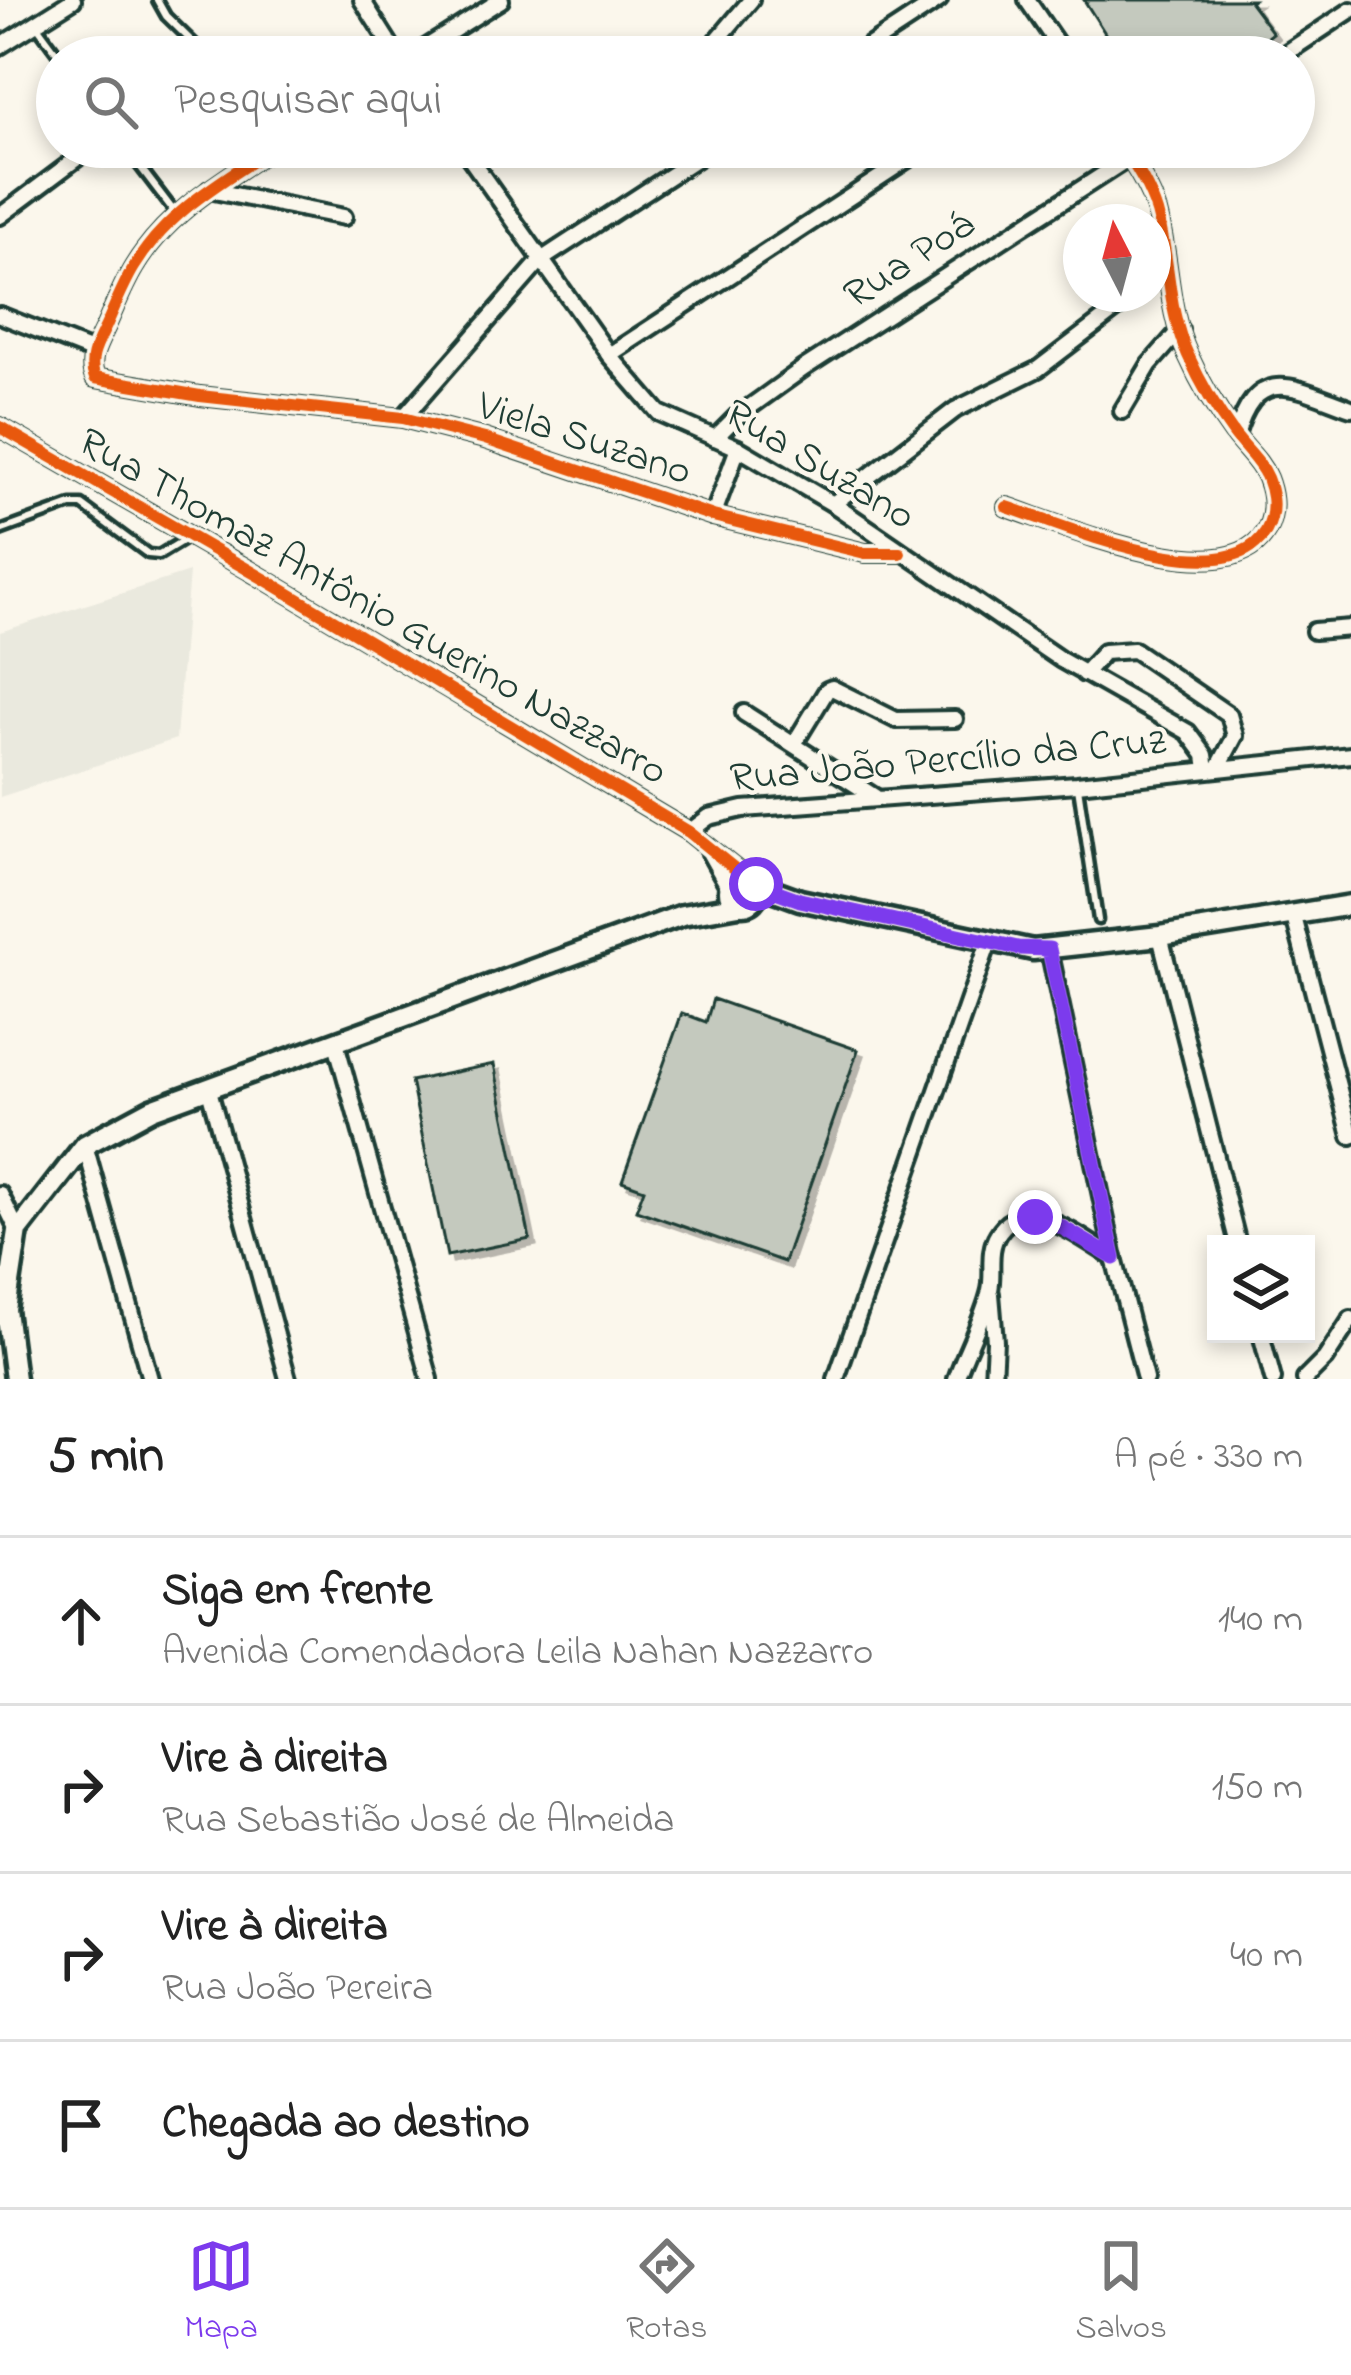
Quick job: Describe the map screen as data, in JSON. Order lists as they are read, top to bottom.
{
  "streets": {
    "street": [
      "Rua Poá",
      "Viela Suzano",
      "Rua Suzano",
      "Rua Thomaz Antônio Guerino Nazzarro",
      "Rua João Percílio da Cruz"
    ]
  },
  "crossings": [
    ["Rua Poá", "Rua Suzano"],
    ["Viela Suzano", "Rua Suzano"],
    ["Rua Suzano", "Rua João Percílio da Cruz"],
    ["Rua Thomaz Antônio Guerino Nazzarro", "Rua João Percílio da Cruz"]
  ],
  "north": "top",
  "page": {
    "search": "Pesquisar aqui",
    "heading": ["5 min", "A pé · 330 m"],
    "list": [
      ["Siga em frente", "Avenida Comendadora Leila Nahan Nazzarro", "140 m"],
      ["Vire à direita", "Rua Sebastião José de Almeida", "150 m"],
      ["Vire à direita", "Rua João Pereira", "40 m"],
      "Chegada ao destino"
    ],
    "nav": ["Mapa", "Rotas", "Salvos"]
  }
}
